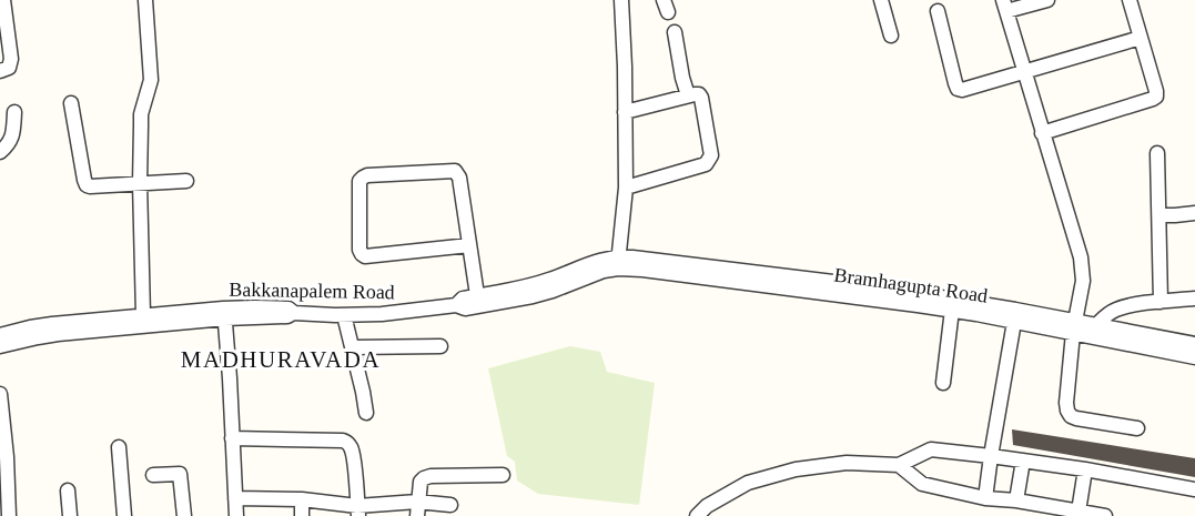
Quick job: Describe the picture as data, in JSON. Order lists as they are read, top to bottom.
{
  "streets": {
    "street": ["Bramhagupta Road", "Bakkanapalem Road"]
  },
  "crossings": [
    ["Bramhagupta Road", "Bakkanapalem Road"]
  ],
  "districts": ["MADHURAVADA"]
}
